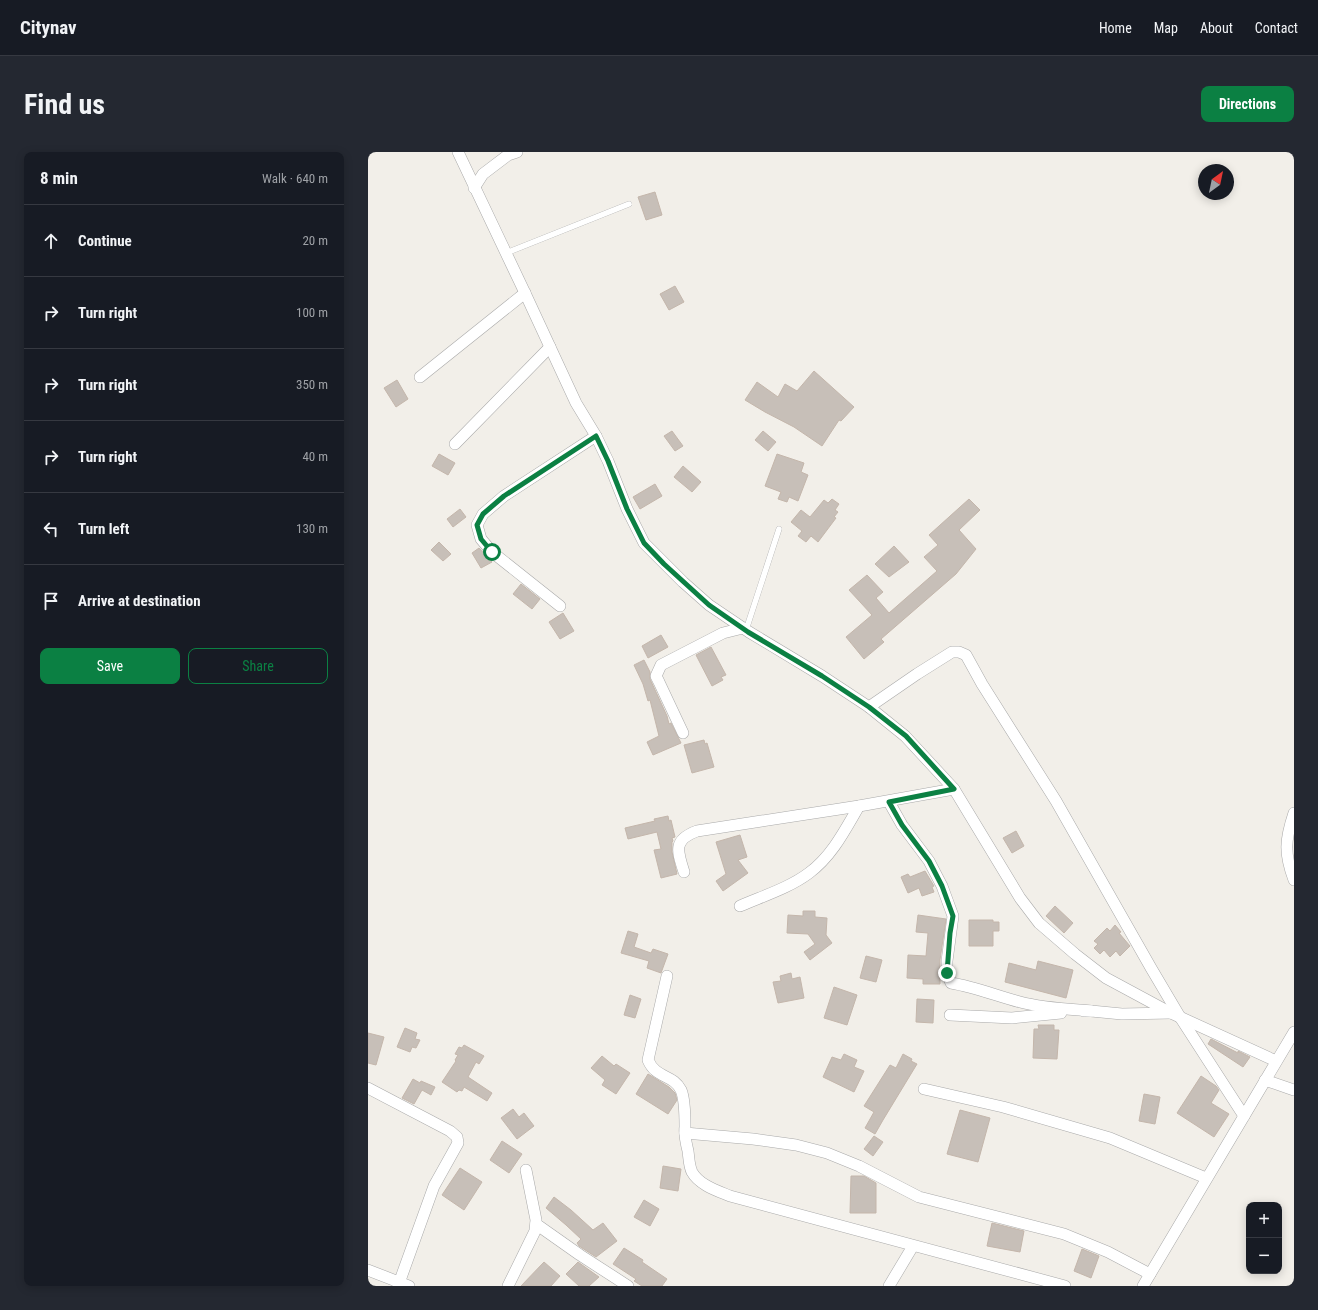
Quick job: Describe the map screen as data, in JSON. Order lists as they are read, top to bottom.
{
  "north": "top right",
  "page": {
    "header": "Citynav",
    "nav": [
      "Home",
      "Map",
      "About",
      "Contact"
    ],
    "buttons": [
      "Directions",
      ["Save", "Share"]
    ],
    "title": "Find us",
    "heading": ["8 min", "Walk · 640 m"],
    "list": [
      ["Continue", "20 m"],
      ["Turn right", "100 m"],
      ["Turn right", "350 m"],
      ["Turn right", "40 m"],
      ["Turn left", "130 m"],
      "Arrive at destination"
    ],
    "map_buttons": ["+", "−"]
  }
}
